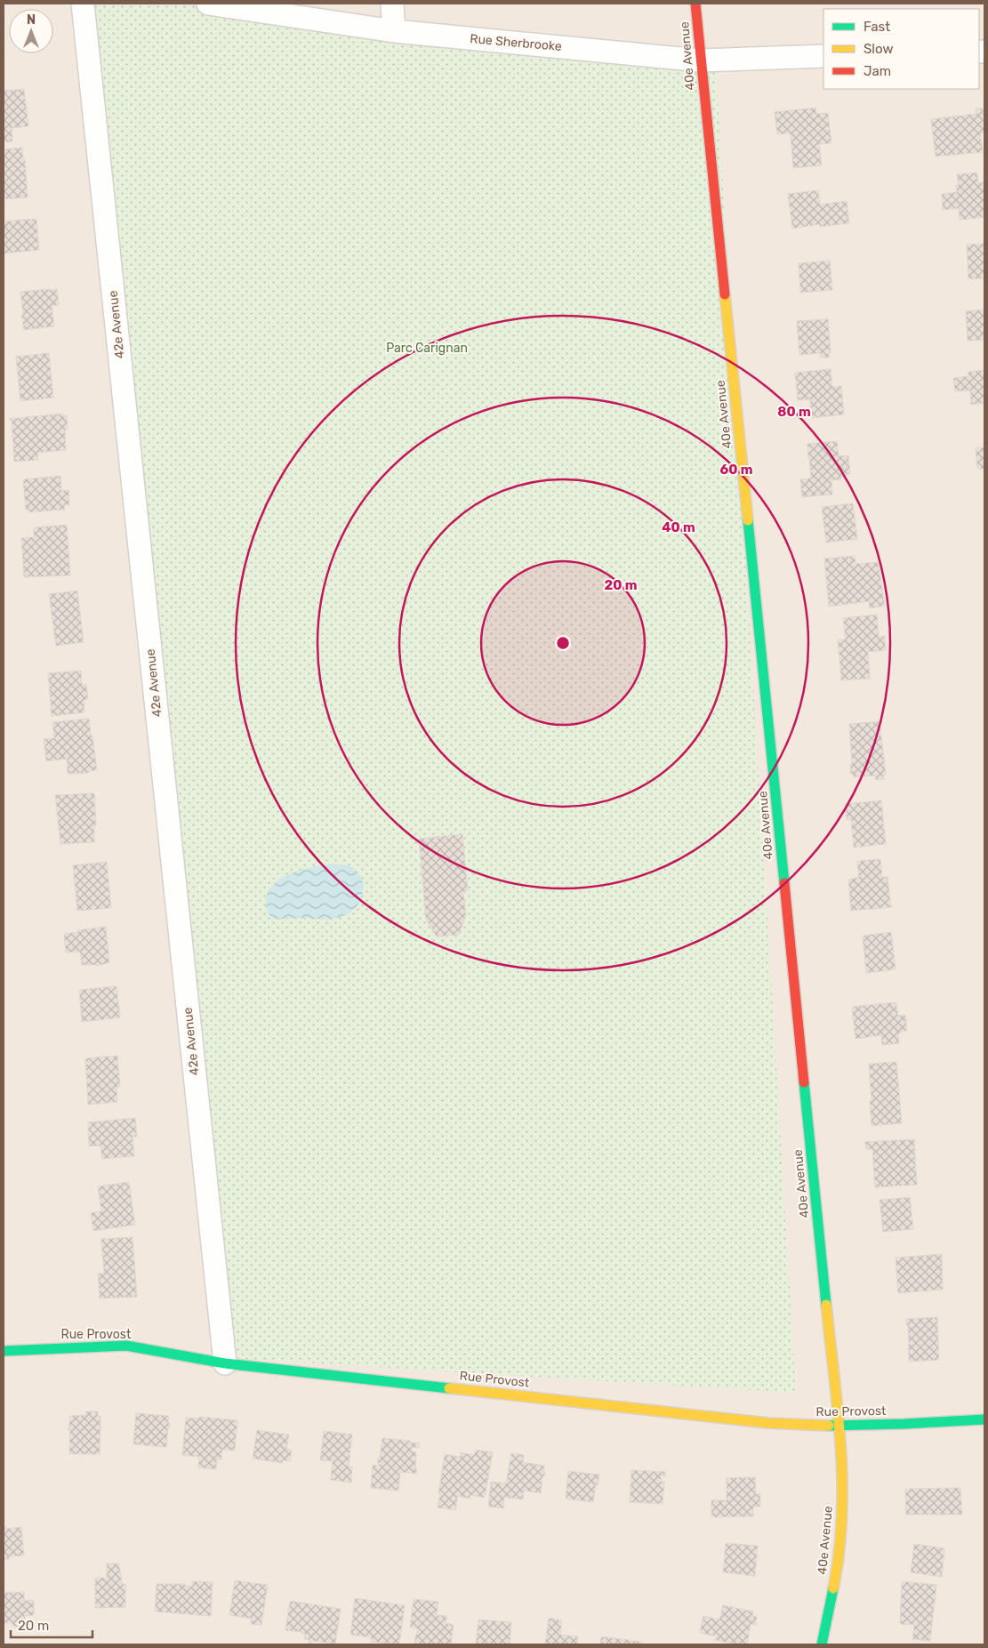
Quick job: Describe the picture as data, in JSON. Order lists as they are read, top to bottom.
{
  "streets": {
    "street": [
      "Rue Sherbrooke",
      "40e Avenue",
      "42e Avenue",
      "Rue Provost"
    ]
  },
  "crossings": [
    ["Rue Sherbrooke", "40e Avenue"],
    ["40e Avenue", "Rue Provost"],
    ["42e Avenue", "Rue Provost"]
  ],
  "parks": ["Parc Carignan"],
  "legend": ["Fast", "Slow", "Jam"],
  "scale_bar": "20 m",
  "north": "top",
  "rings": [
    "80 m",
    "60 m",
    "40 m",
    "20 m"
  ]
}
